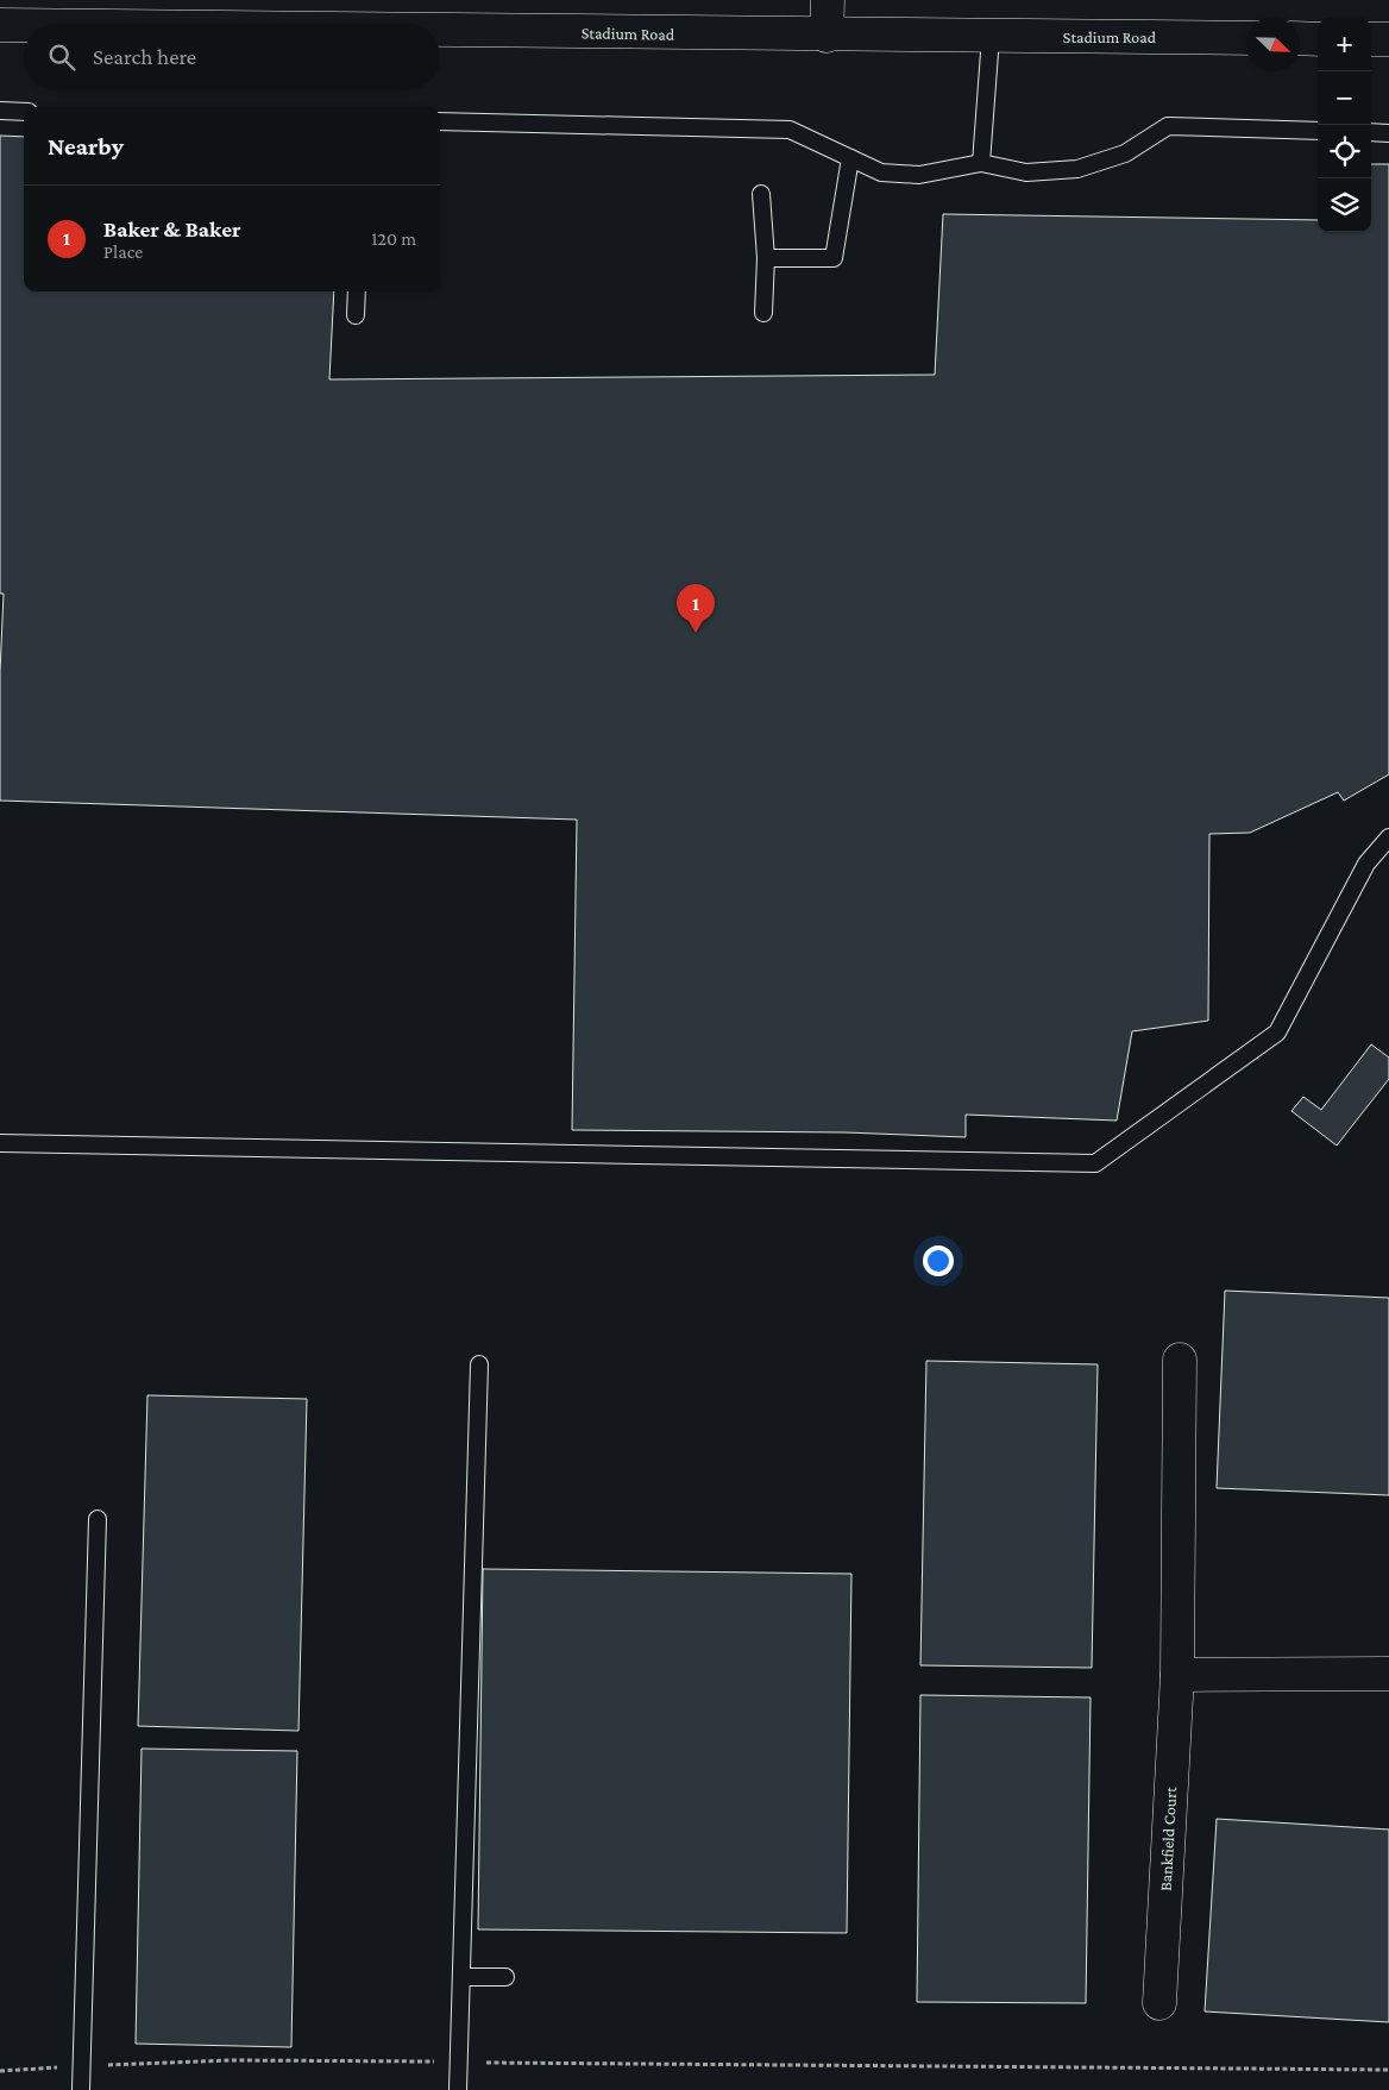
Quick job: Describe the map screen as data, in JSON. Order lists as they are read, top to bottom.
{
  "streets": {
    "street": ["Stadium Road", "Bankfield Court"]
  },
  "north": "bottom right",
  "page": {
    "map_buttons": ["+", "−"],
    "search": "Search here",
    "heading": "Nearby",
    "list": [
      {
        "mark": "1",
        "name": "Baker & Baker",
        "note": "Place",
        "value": "120 m"
      }
    ],
    "pins": "1"
  }
}
